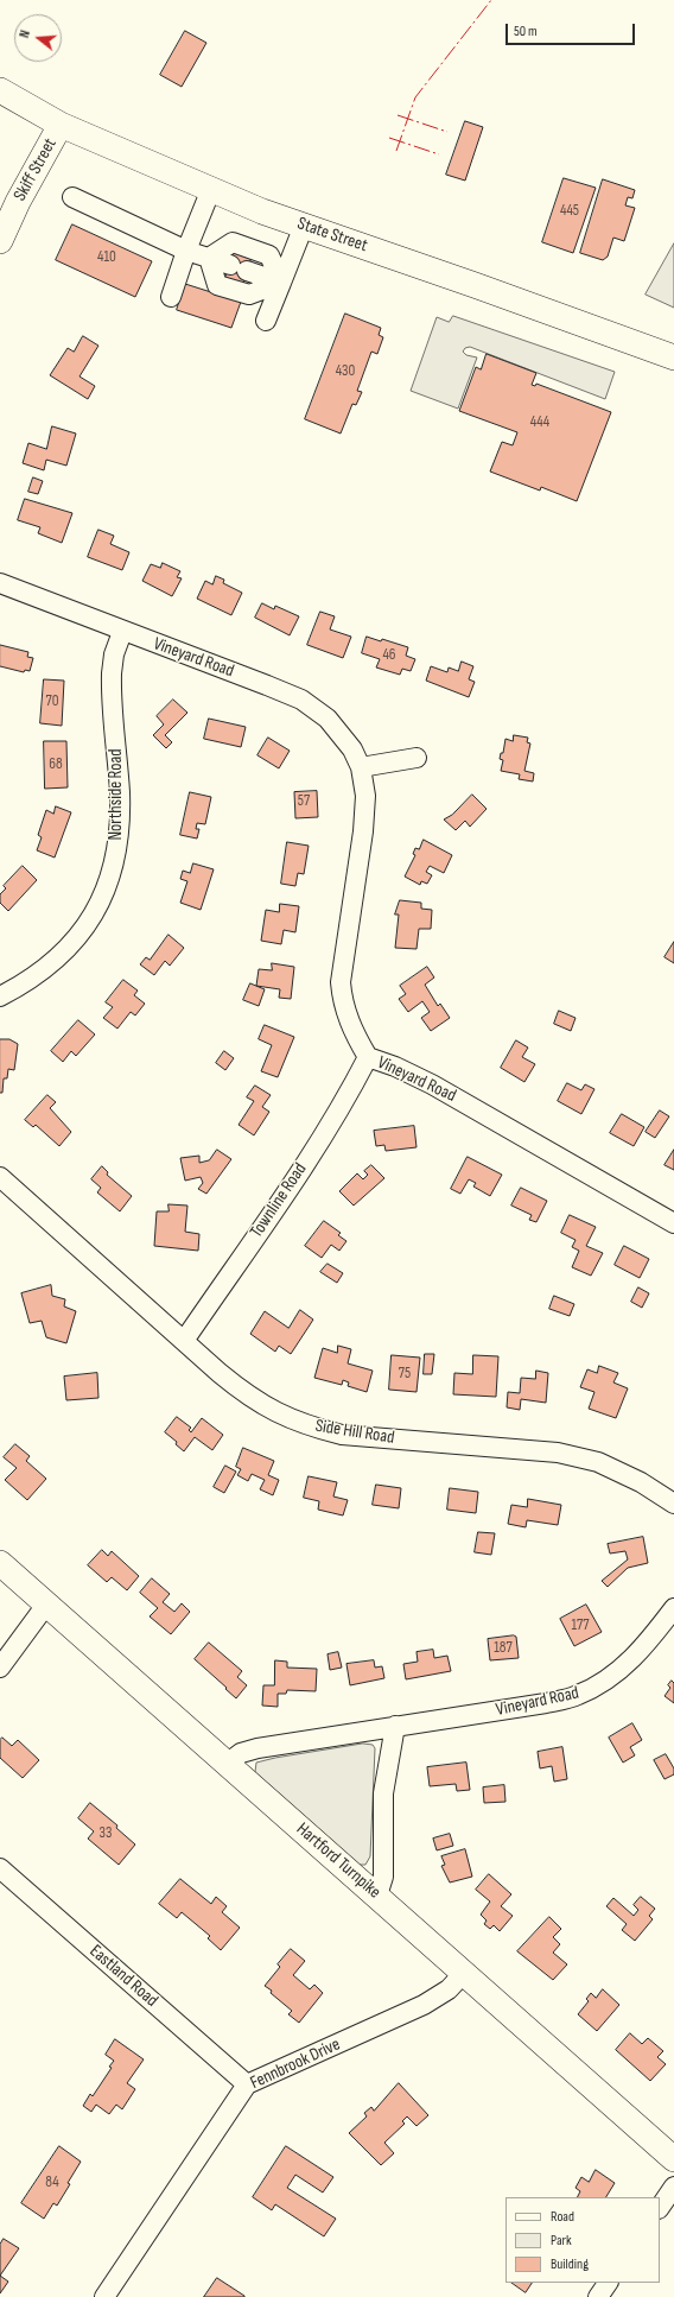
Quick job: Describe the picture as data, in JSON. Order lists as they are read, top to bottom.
{
  "streets": {
    "main road": ["Skiff Street", "State Street", "Hartford Turnpike"],
    "street": [
      "Vineyard Road",
      "Northside Road",
      "Townline Road",
      "Side Hill Road",
      "Eastland Road",
      "Fennbrook Drive"
    ]
  },
  "crossings": [
    ["Skiff Street", "State Street"],
    ["Vineyard Road", "Northside Road"],
    ["Vineyard Road", "Townline Road"],
    ["Vineyard Road", "Hartford Turnpike"],
    ["Townline Road", "Side Hill Road"],
    ["Hartford Turnpike", "Fennbrook Drive"],
    ["Eastland Road", "Fennbrook Drive"]
  ],
  "house_numbers": [
    "445",
    "410",
    "430",
    "444",
    "46",
    "70",
    "68",
    "57",
    "75",
    "177",
    "187",
    "33",
    "84"
  ],
  "legend": ["Road", "Park", "Building"],
  "scale_bar": "50 m",
  "north": "left"
}
